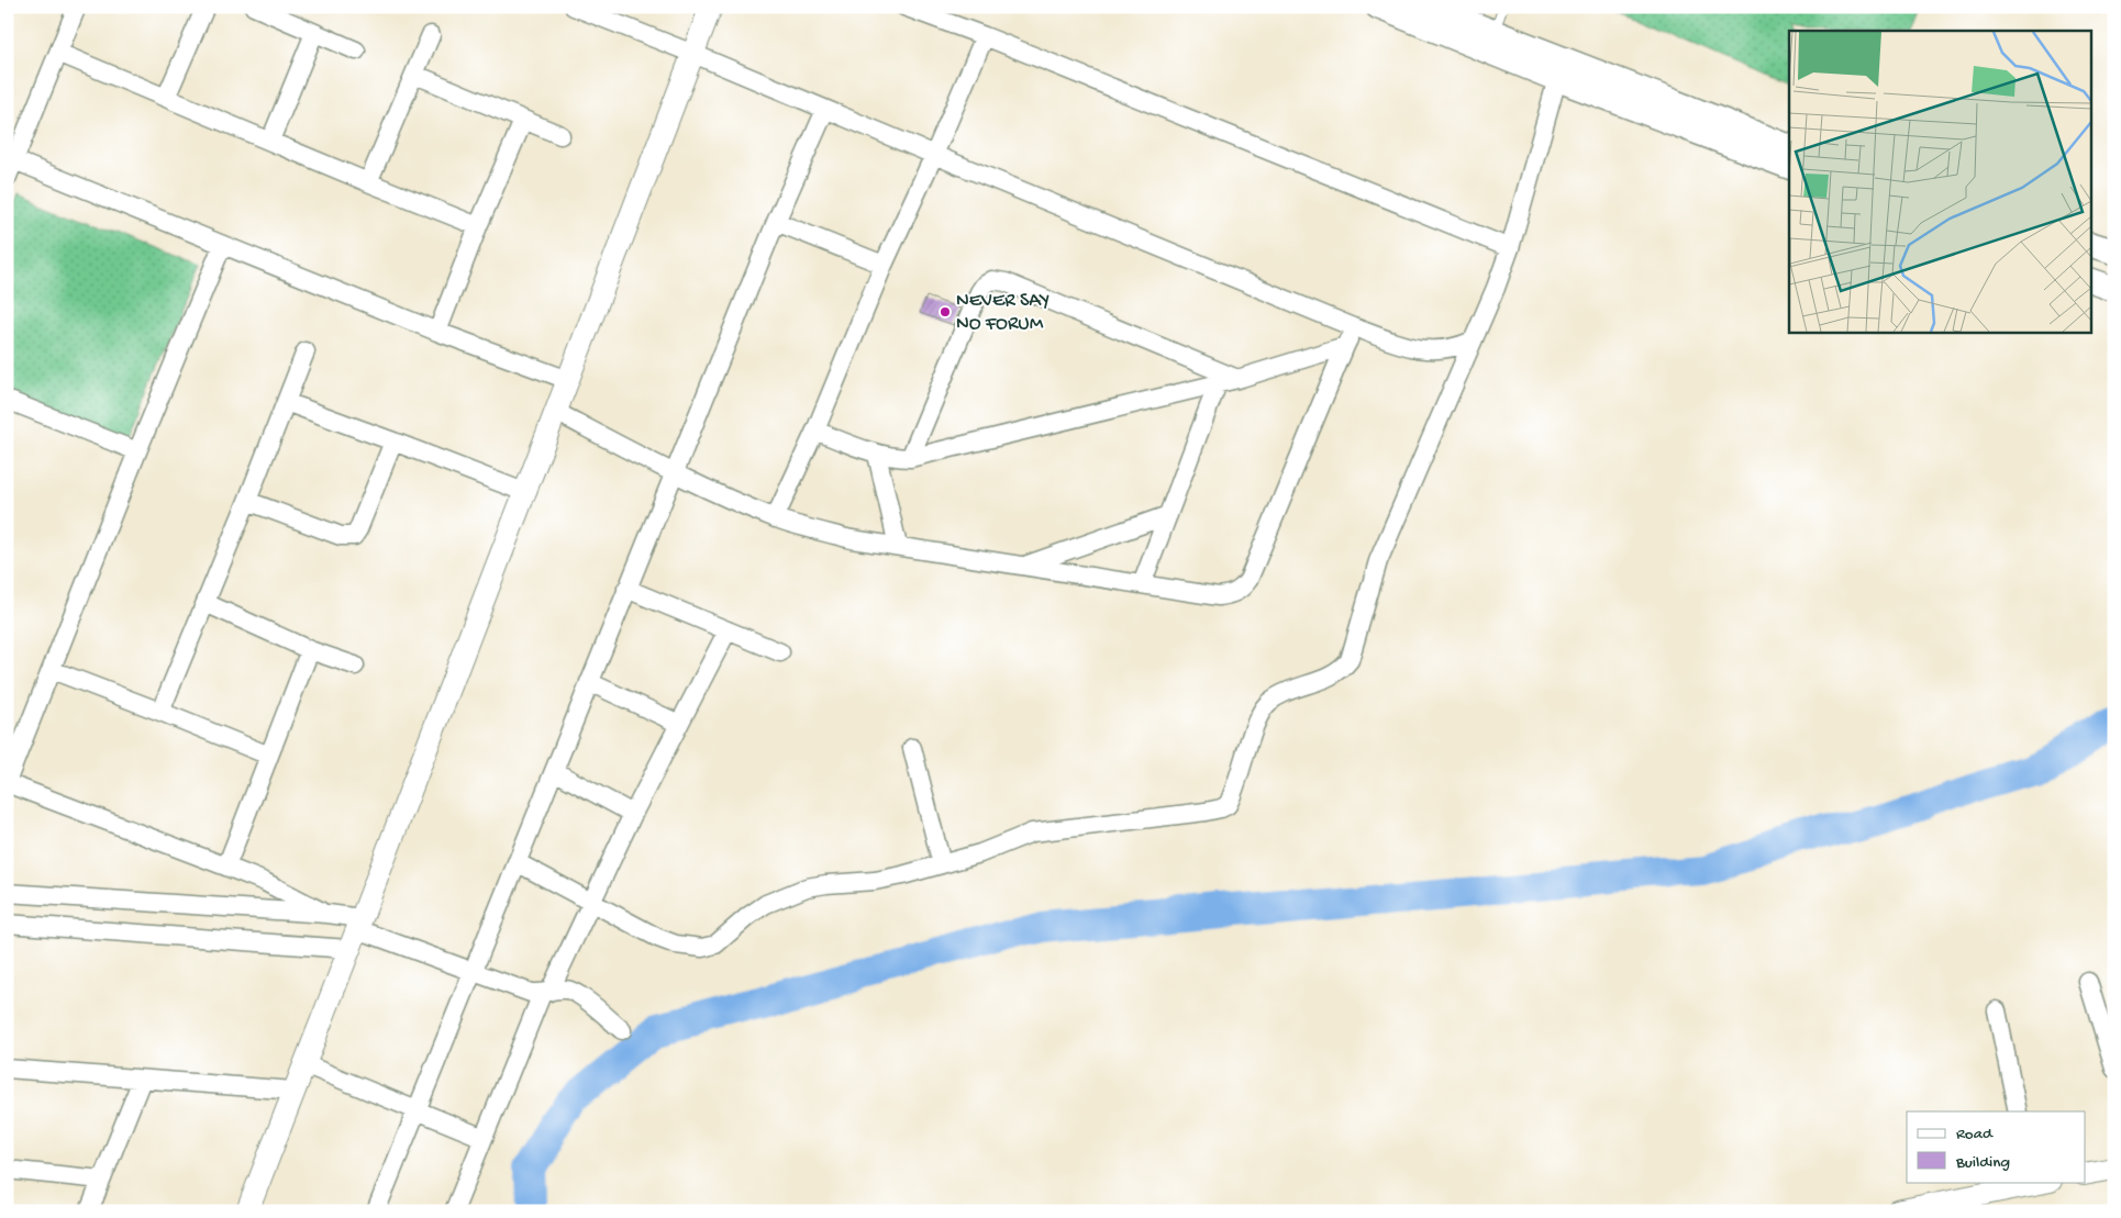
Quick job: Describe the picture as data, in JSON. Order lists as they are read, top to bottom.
{
  "places": ["NEVER SAY NO FORUM"],
  "legend": ["Road", "Building"]
}
